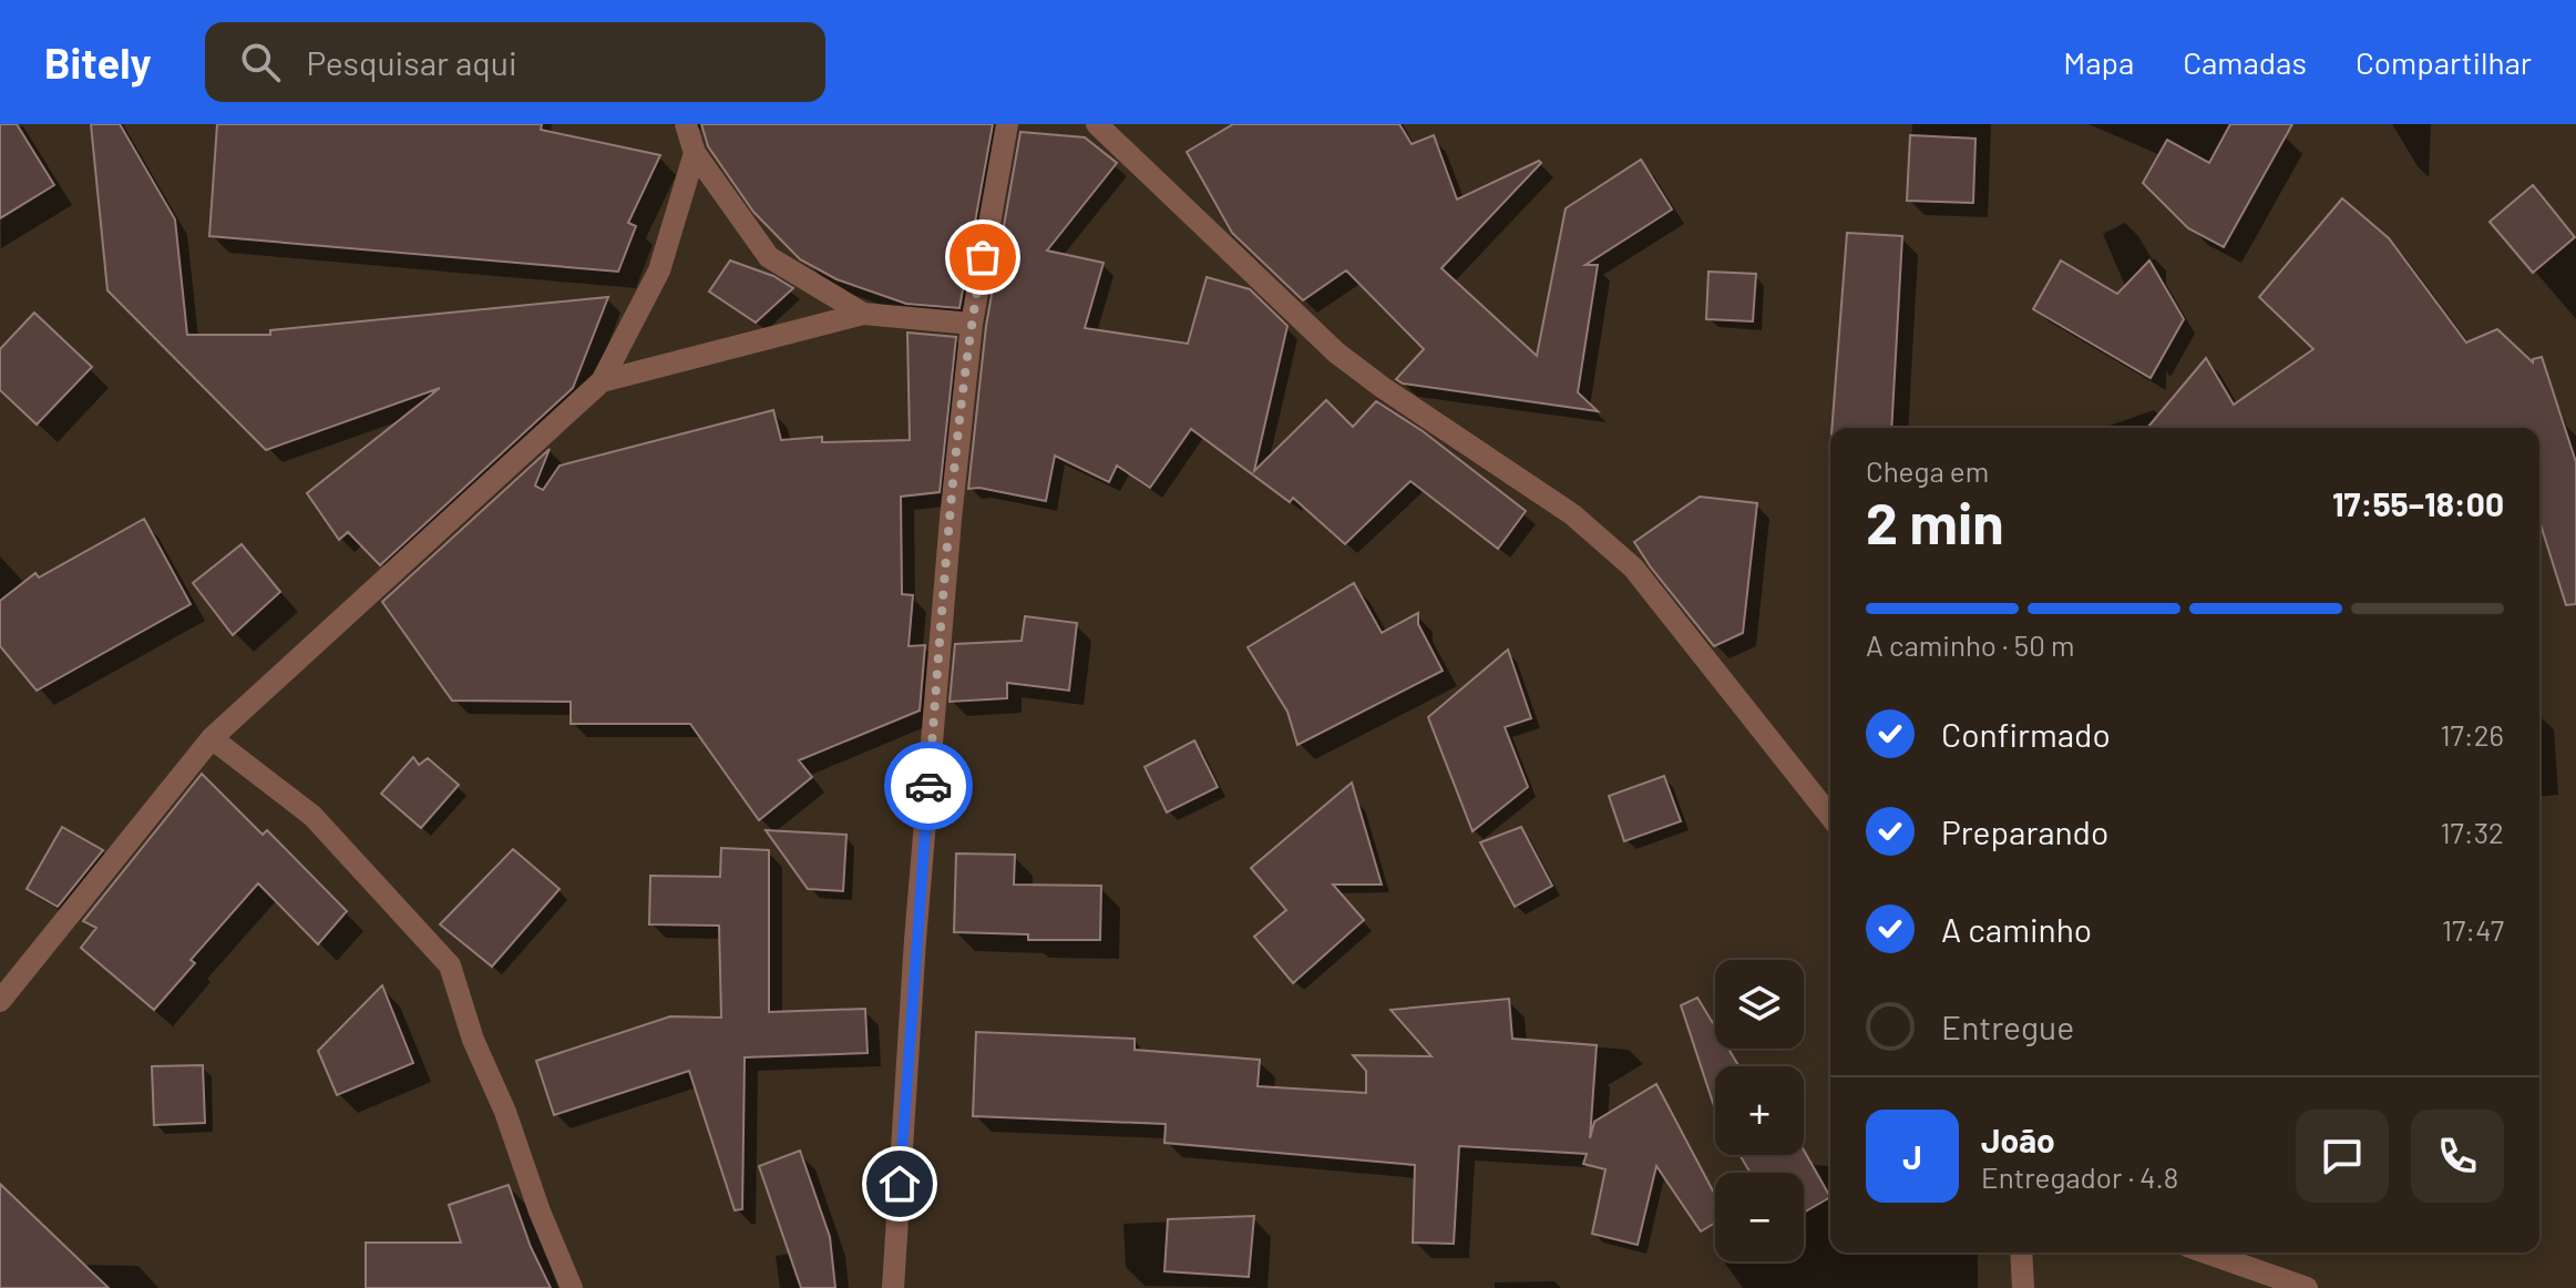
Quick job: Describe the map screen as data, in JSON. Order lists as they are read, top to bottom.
{
  "page": {
    "header": "Bitely",
    "search": "Pesquisar aqui",
    "nav": ["Mapa", "Camadas", "Compartilhar"],
    "heading": ["2 min", "Chega em", "17:55–18:00"],
    "panel": ["João", "Entregador · 4.8"],
    "bar": "A caminho · 50 m",
    "list": [
      ["Confirmado", "17:26"],
      ["Preparando", "17:32"],
      ["A caminho", "17:47"],
      "Entregue"
    ],
    "map_buttons": ["+", "−"],
    "round": "J"
  }
}
